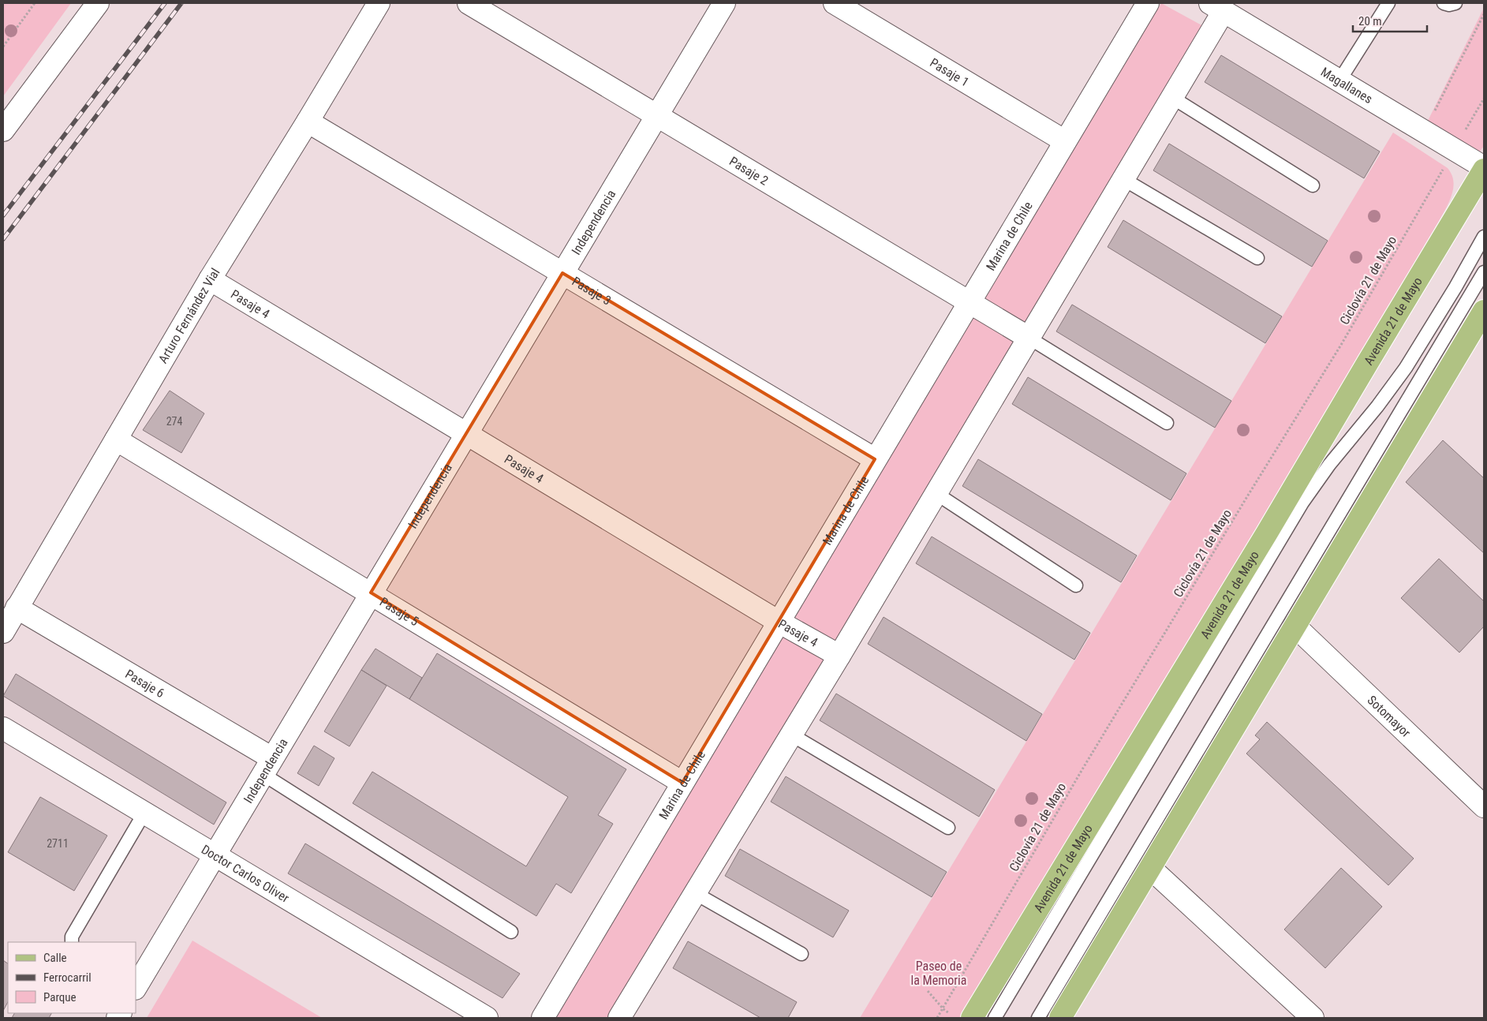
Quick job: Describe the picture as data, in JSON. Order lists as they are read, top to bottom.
{
  "streets": {
    "main road": ["Avenida 21 de Mayo"],
    "street": [
      "Pasaje 1",
      "Magallanes",
      "Pasaje 2",
      "Independencia",
      "Marina de Chile",
      "Pasaje 3",
      "Pasaje 4",
      "Arturo Fernández Vial",
      "Pasaje 5",
      "Pasaje 6",
      "Sotomayor",
      "Doctor Carlos Oliver"
    ],
    "path": ["Ciclovía 21 de Mayo"]
  },
  "crossings": [
    ["Pasaje 1", "Marina de Chile"],
    ["Magallanes", "Ciclovía 21 de Mayo"],
    ["Pasaje 2", "Independencia"],
    ["Pasaje 2", "Marina de Chile"],
    ["Independencia", "Pasaje 3"],
    ["Independencia", "Pasaje 4"],
    ["Independencia", "Pasaje 5"],
    ["Independencia", "Pasaje 6"],
    ["Independencia", "Doctor Carlos Oliver"],
    ["Marina de Chile", "Pasaje 3"],
    ["Marina de Chile", "Pasaje 4"],
    ["Marina de Chile", "Pasaje 5"],
    ["Pasaje 3", "Arturo Fernández Vial"],
    ["Pasaje 4", "Arturo Fernández Vial"],
    ["Arturo Fernández Vial", "Pasaje 5"],
    ["Arturo Fernández Vial", "Pasaje 6"]
  ],
  "parks": ["Paseo de la Memoria"],
  "house_numbers": ["274", "2711"],
  "legend": ["Calle", "Ferrocarril", "Parque"],
  "scale_bar": "20 m"
}
